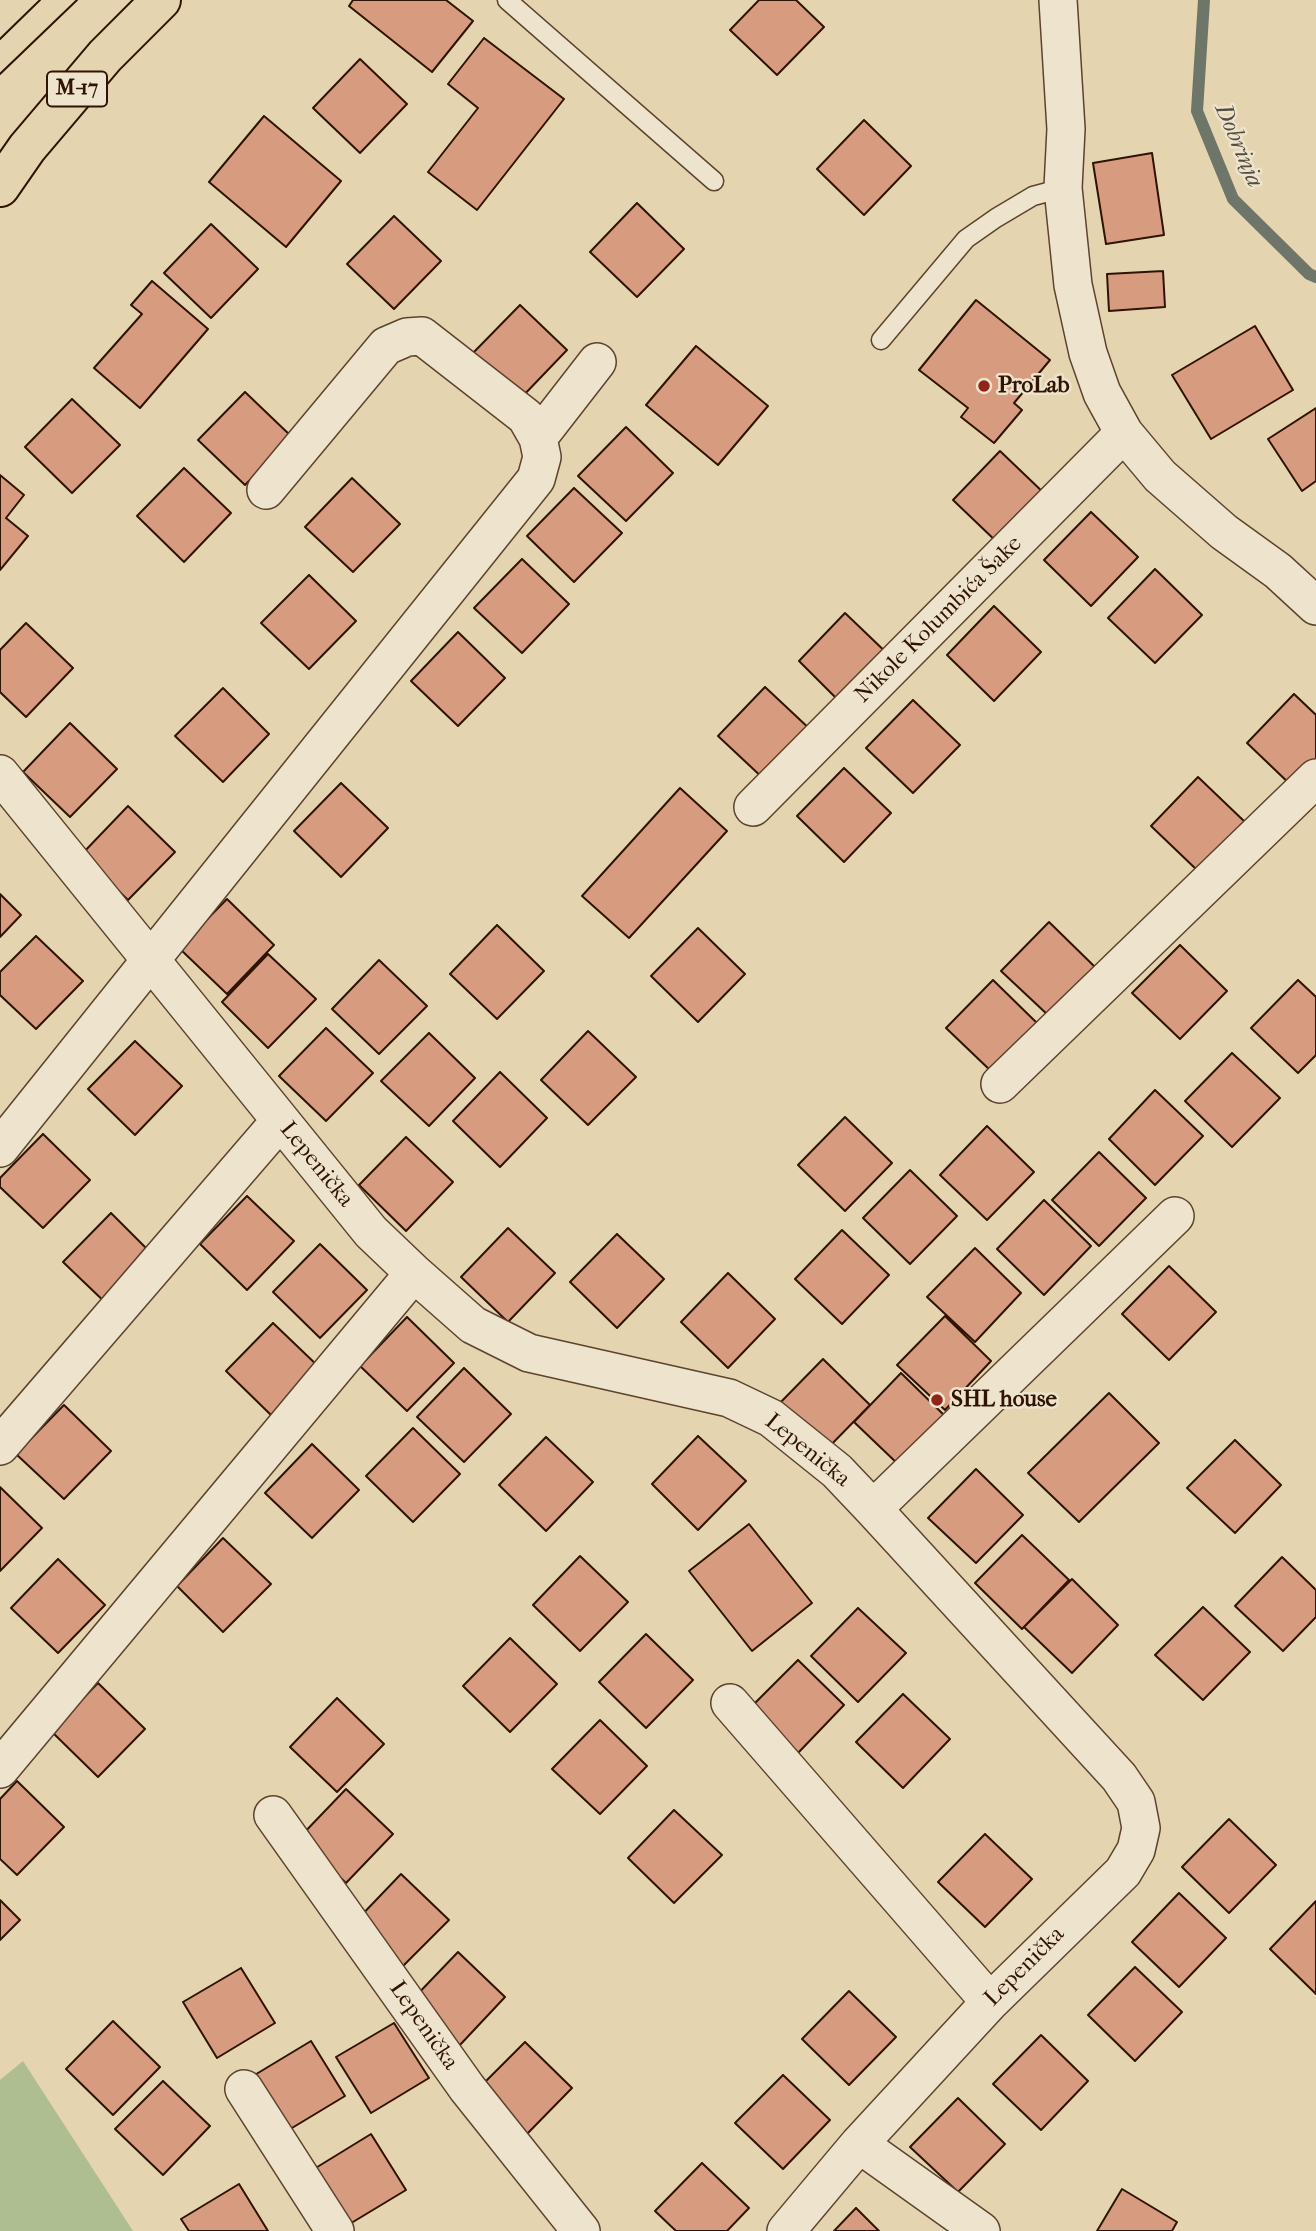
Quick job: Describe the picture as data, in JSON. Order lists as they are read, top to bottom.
{
  "streets": {
    "main road": ["M-17"],
    "street": ["Nikole Kolumbića Šake", "Lepenička"]
  },
  "water": ["Dobrinja"],
  "places": ["ProLab", "SHL house"]
}
